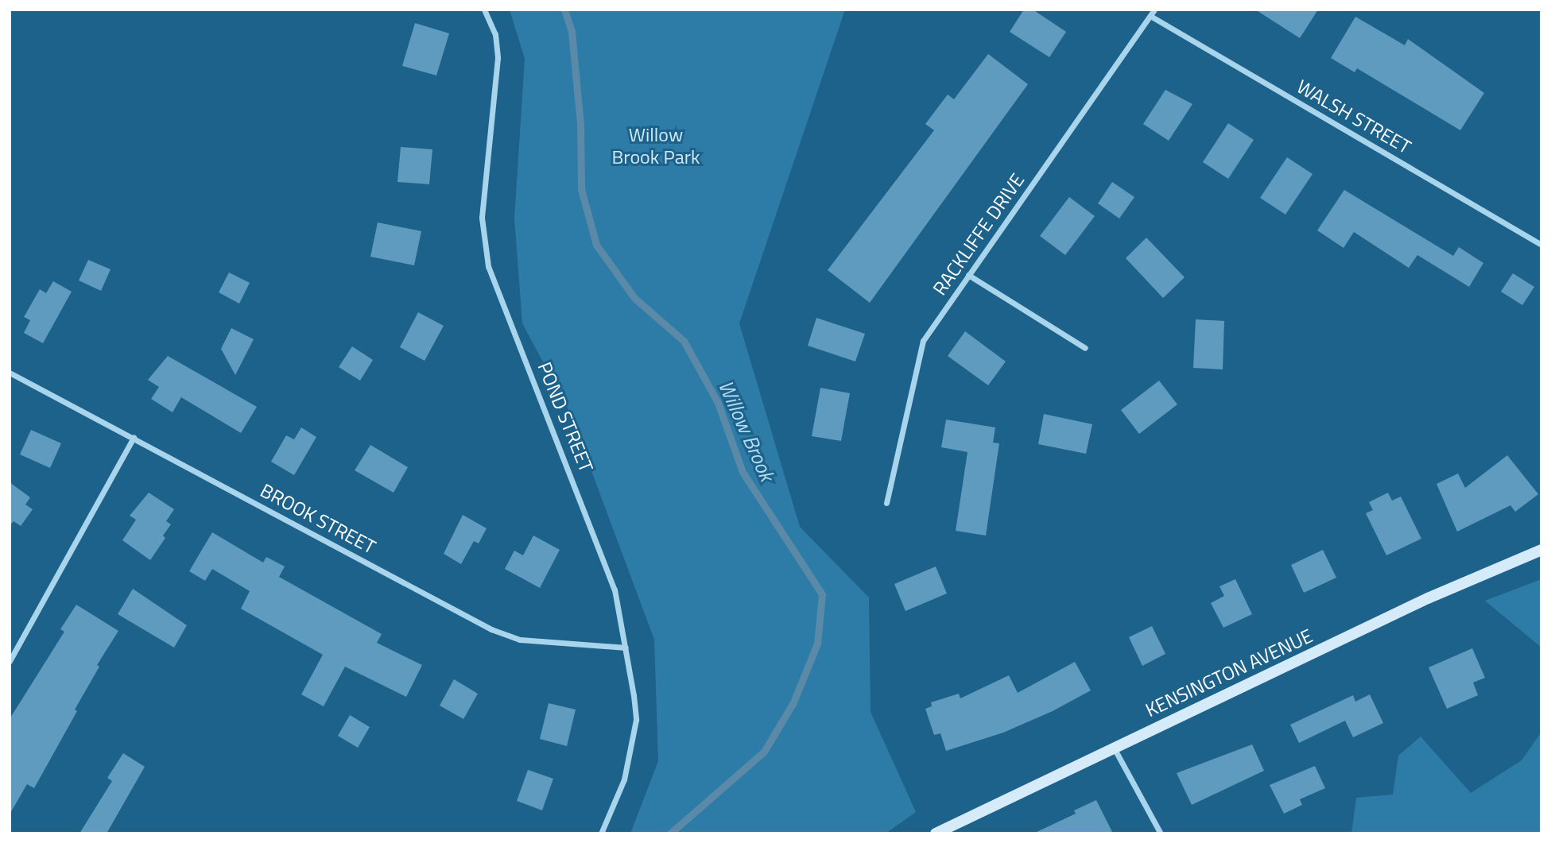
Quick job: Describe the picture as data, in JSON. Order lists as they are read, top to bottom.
{
  "streets": {
    "main road": ["KENSINGTON AVENUE"],
    "street": [
      "WALSH STREET",
      "RACKLIFFE DRIVE",
      "POND STREET",
      "BROOK STREET"
    ]
  },
  "crossings": [
    ["WALSH STREET", "RACKLIFFE DRIVE"],
    ["POND STREET", "BROOK STREET"]
  ],
  "water": ["Willow Brook"],
  "parks": ["Willow Brook Park"]
}
